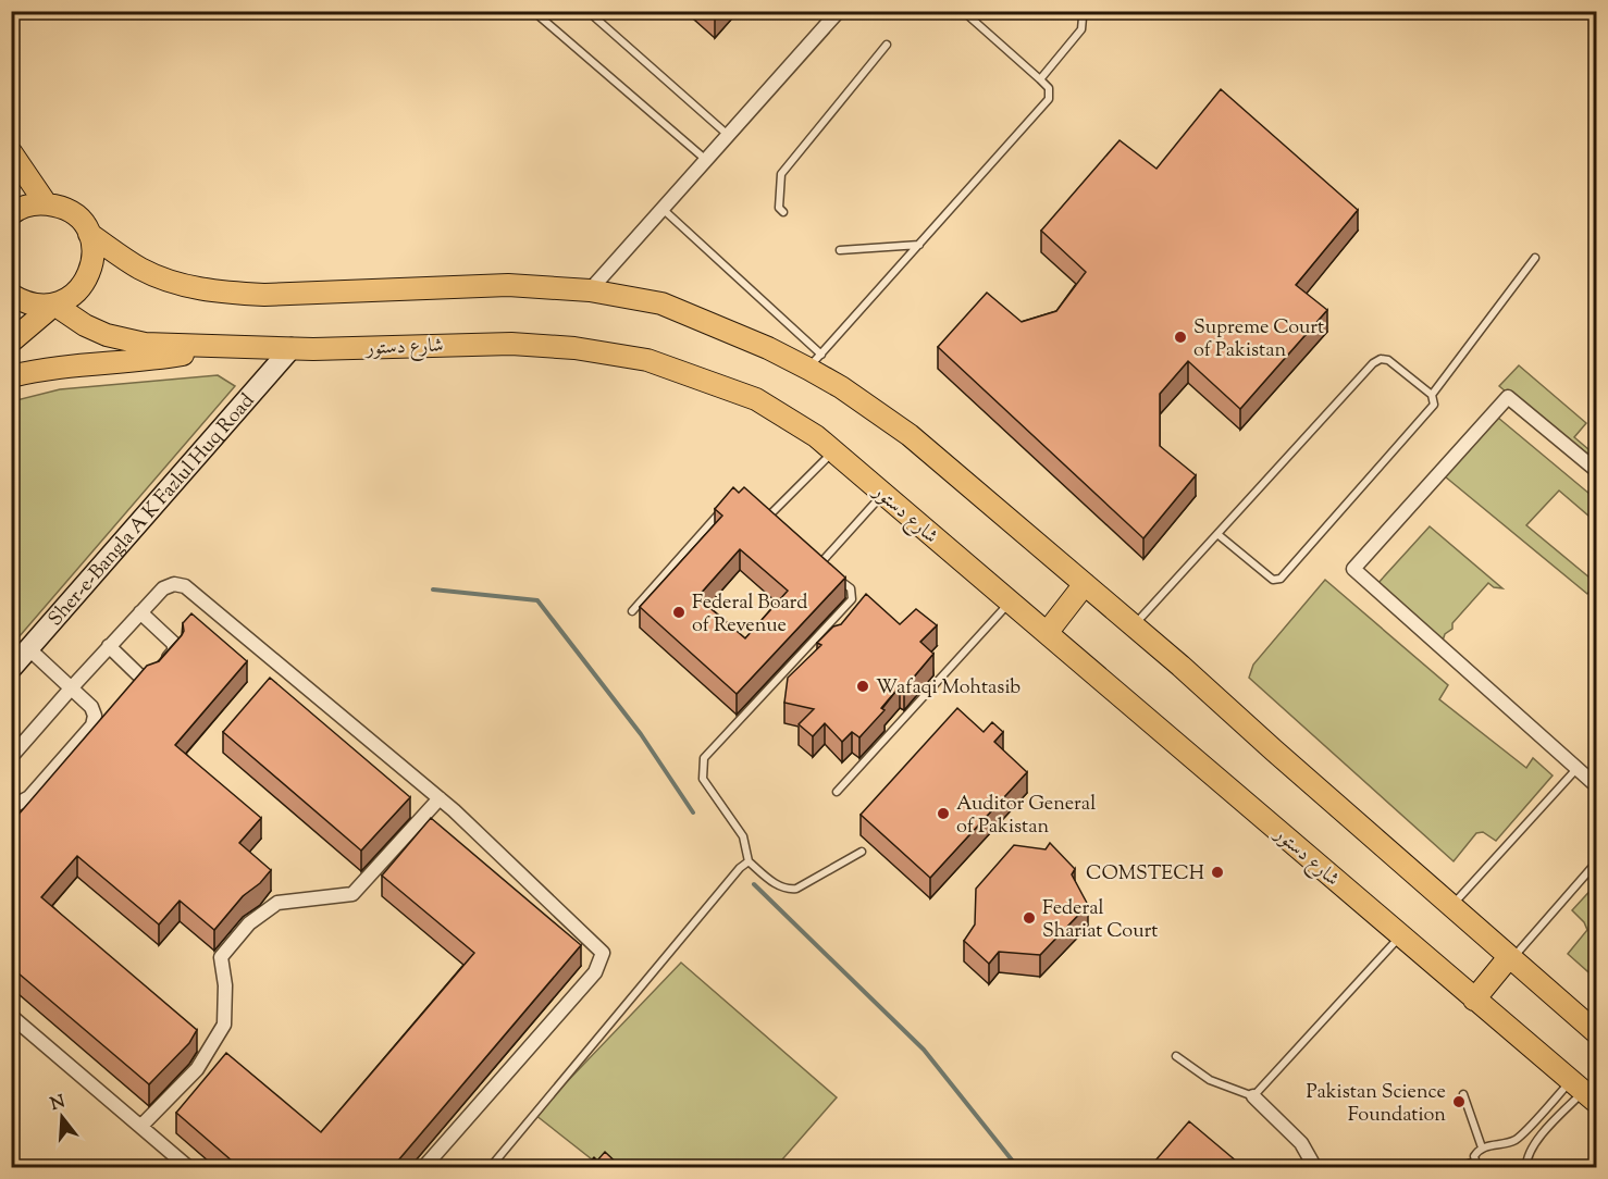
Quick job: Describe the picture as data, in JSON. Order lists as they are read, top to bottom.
{
  "streets": {
    "main road": ["شارع دستور"],
    "street": ["Sher-e-Bangla A K Fazlul Huq Road"]
  },
  "crossings": [
    ["شارع دستور", "Sher-e-Bangla A K Fazlul Huq Road"]
  ],
  "places": [
    "Supreme Court of Pakistan",
    "Federal Board of Revenue",
    "Wafaqi Mohtasib",
    "Auditor General of Pakistan",
    "COMSTECH",
    "Federal Shariat Court",
    "Pakistan Science Foundation"
  ],
  "north": "top"
}
